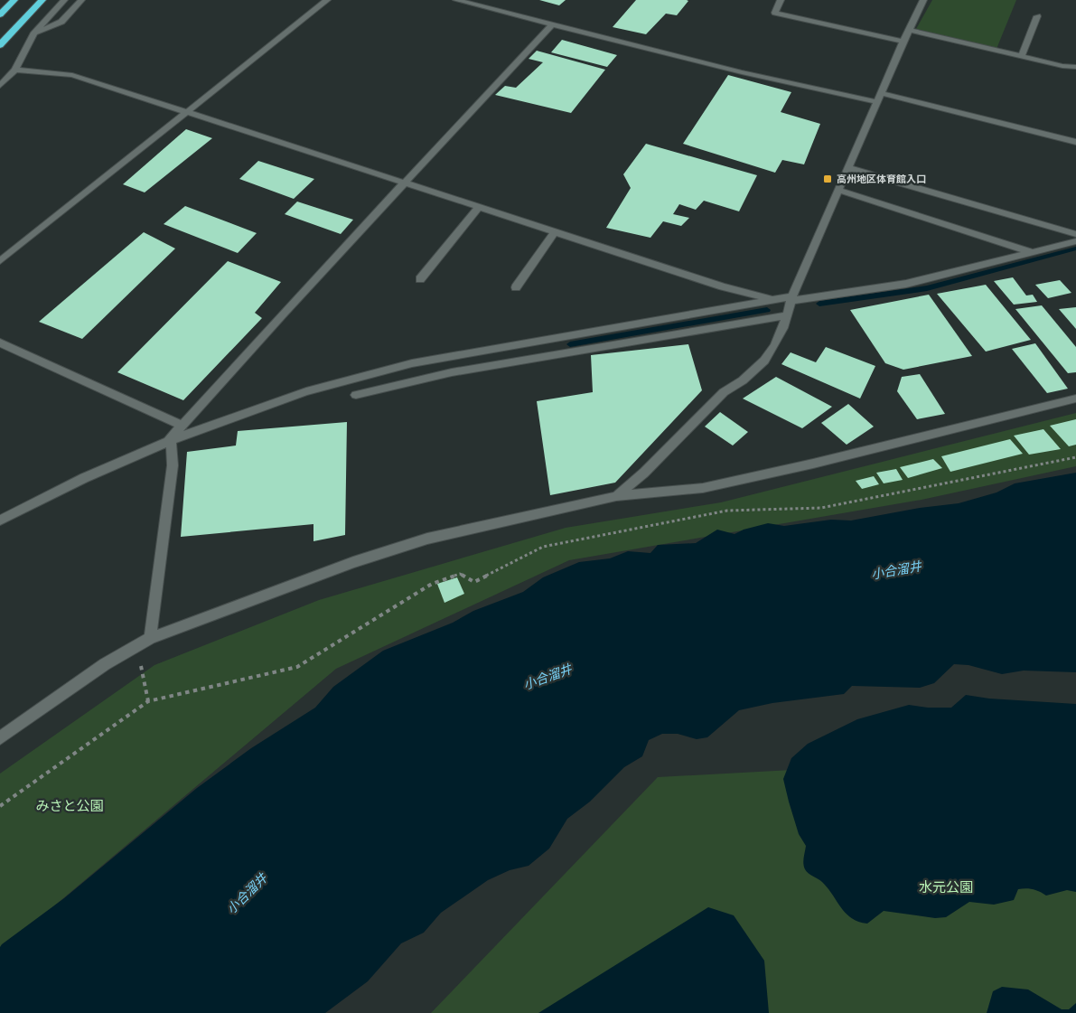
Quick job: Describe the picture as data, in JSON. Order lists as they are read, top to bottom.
{
  "water": ["小合溜井"],
  "parks": ["みさと公園", "水元公園"],
  "places": {
    "transit": ["高州地区体育館入口"]
  }
}
